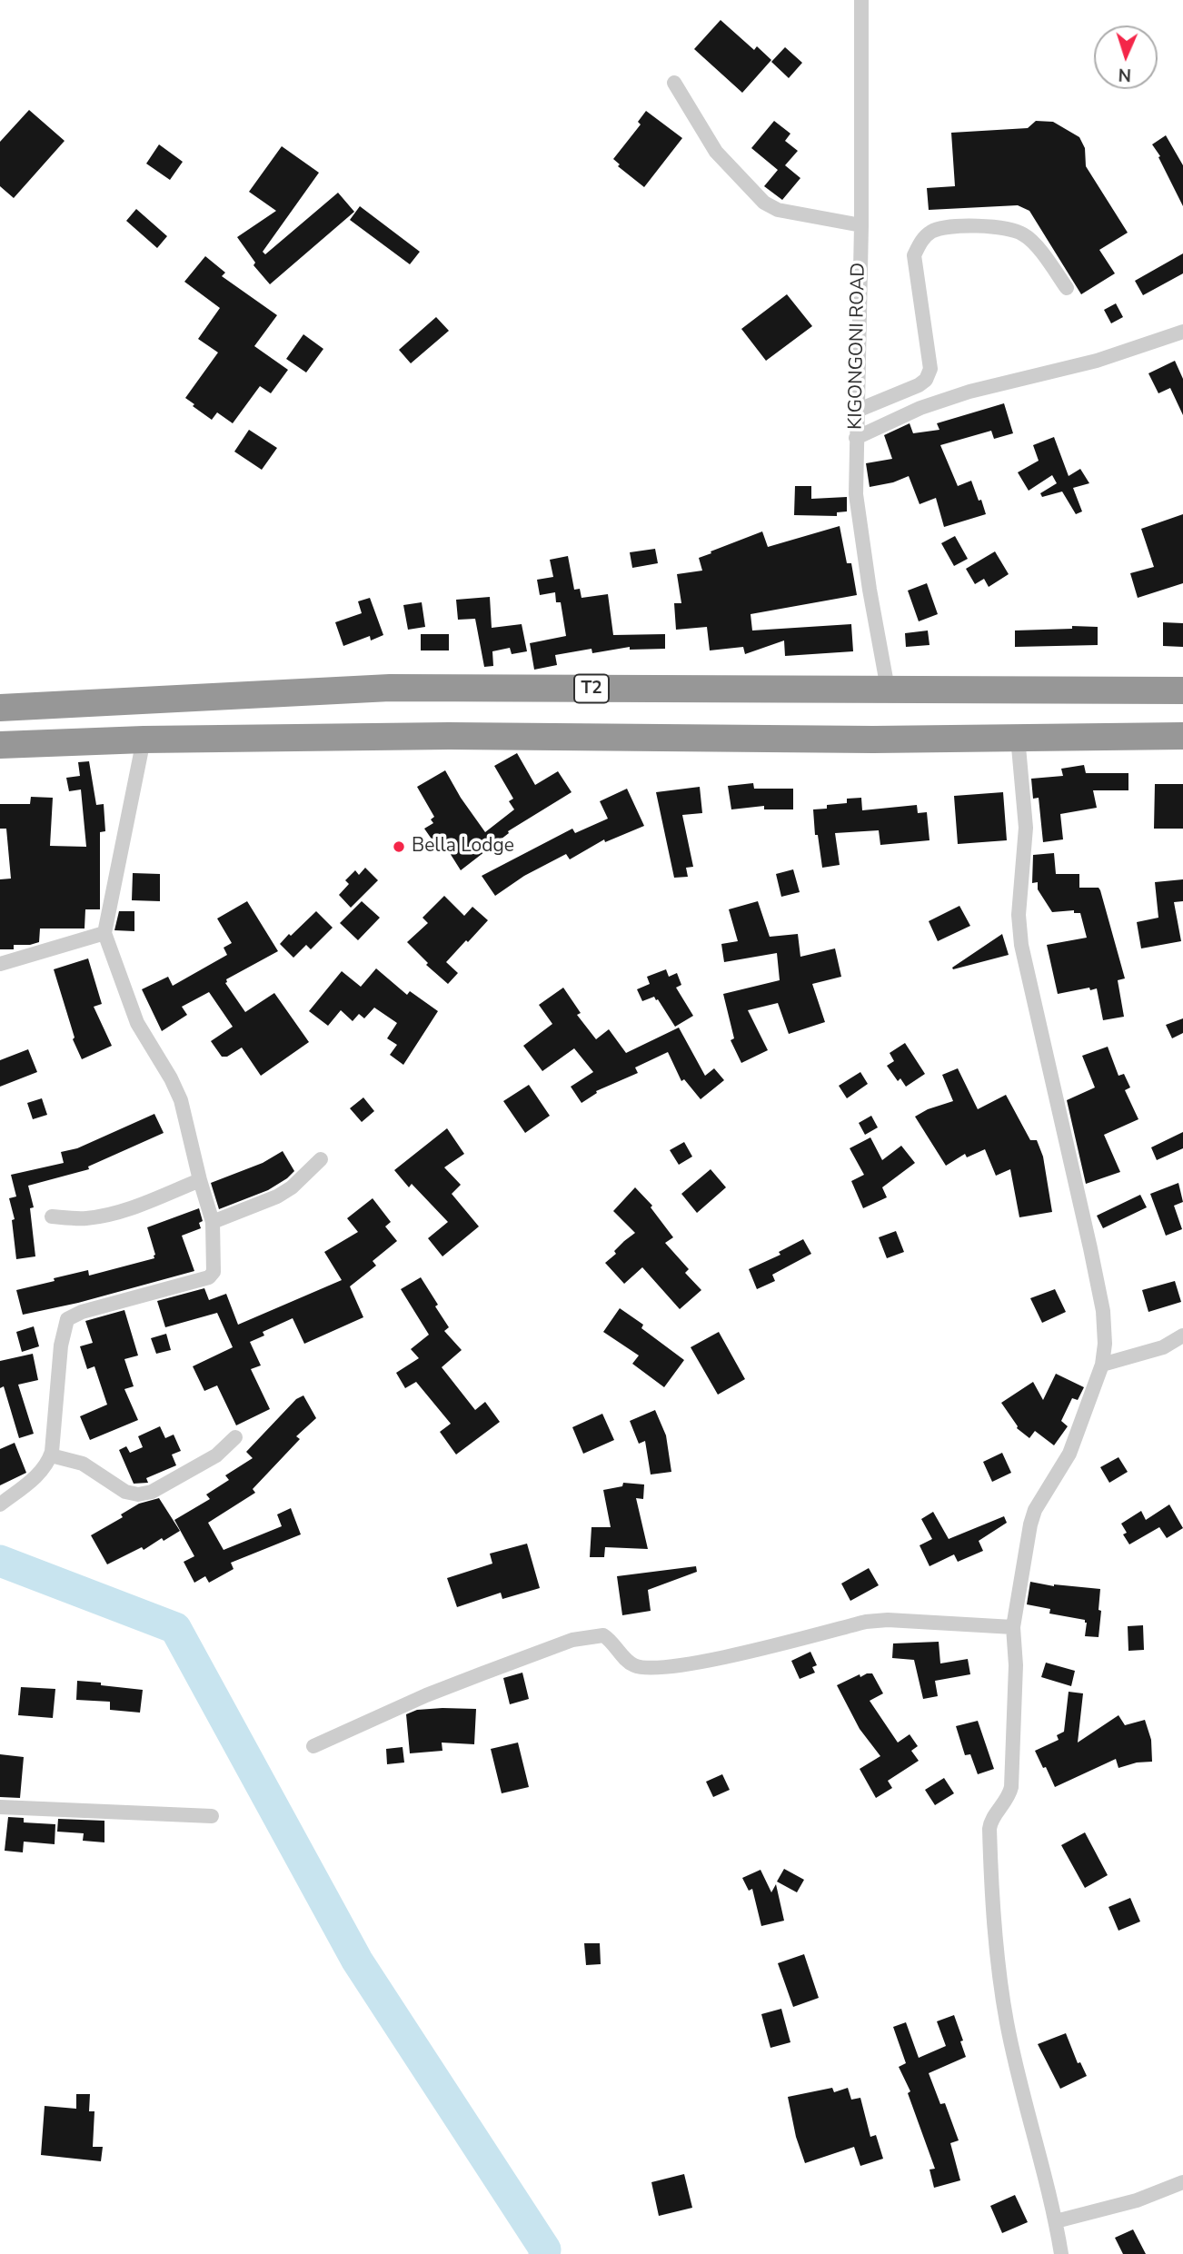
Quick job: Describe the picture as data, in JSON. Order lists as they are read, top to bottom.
{
  "streets": {
    "highway": ["T2"],
    "street": ["KIGONGONI ROAD"]
  },
  "crossings": [
    ["KIGONGONI ROAD", "T2"]
  ],
  "places": ["Bella Lodge"],
  "north": "bottom"
}
